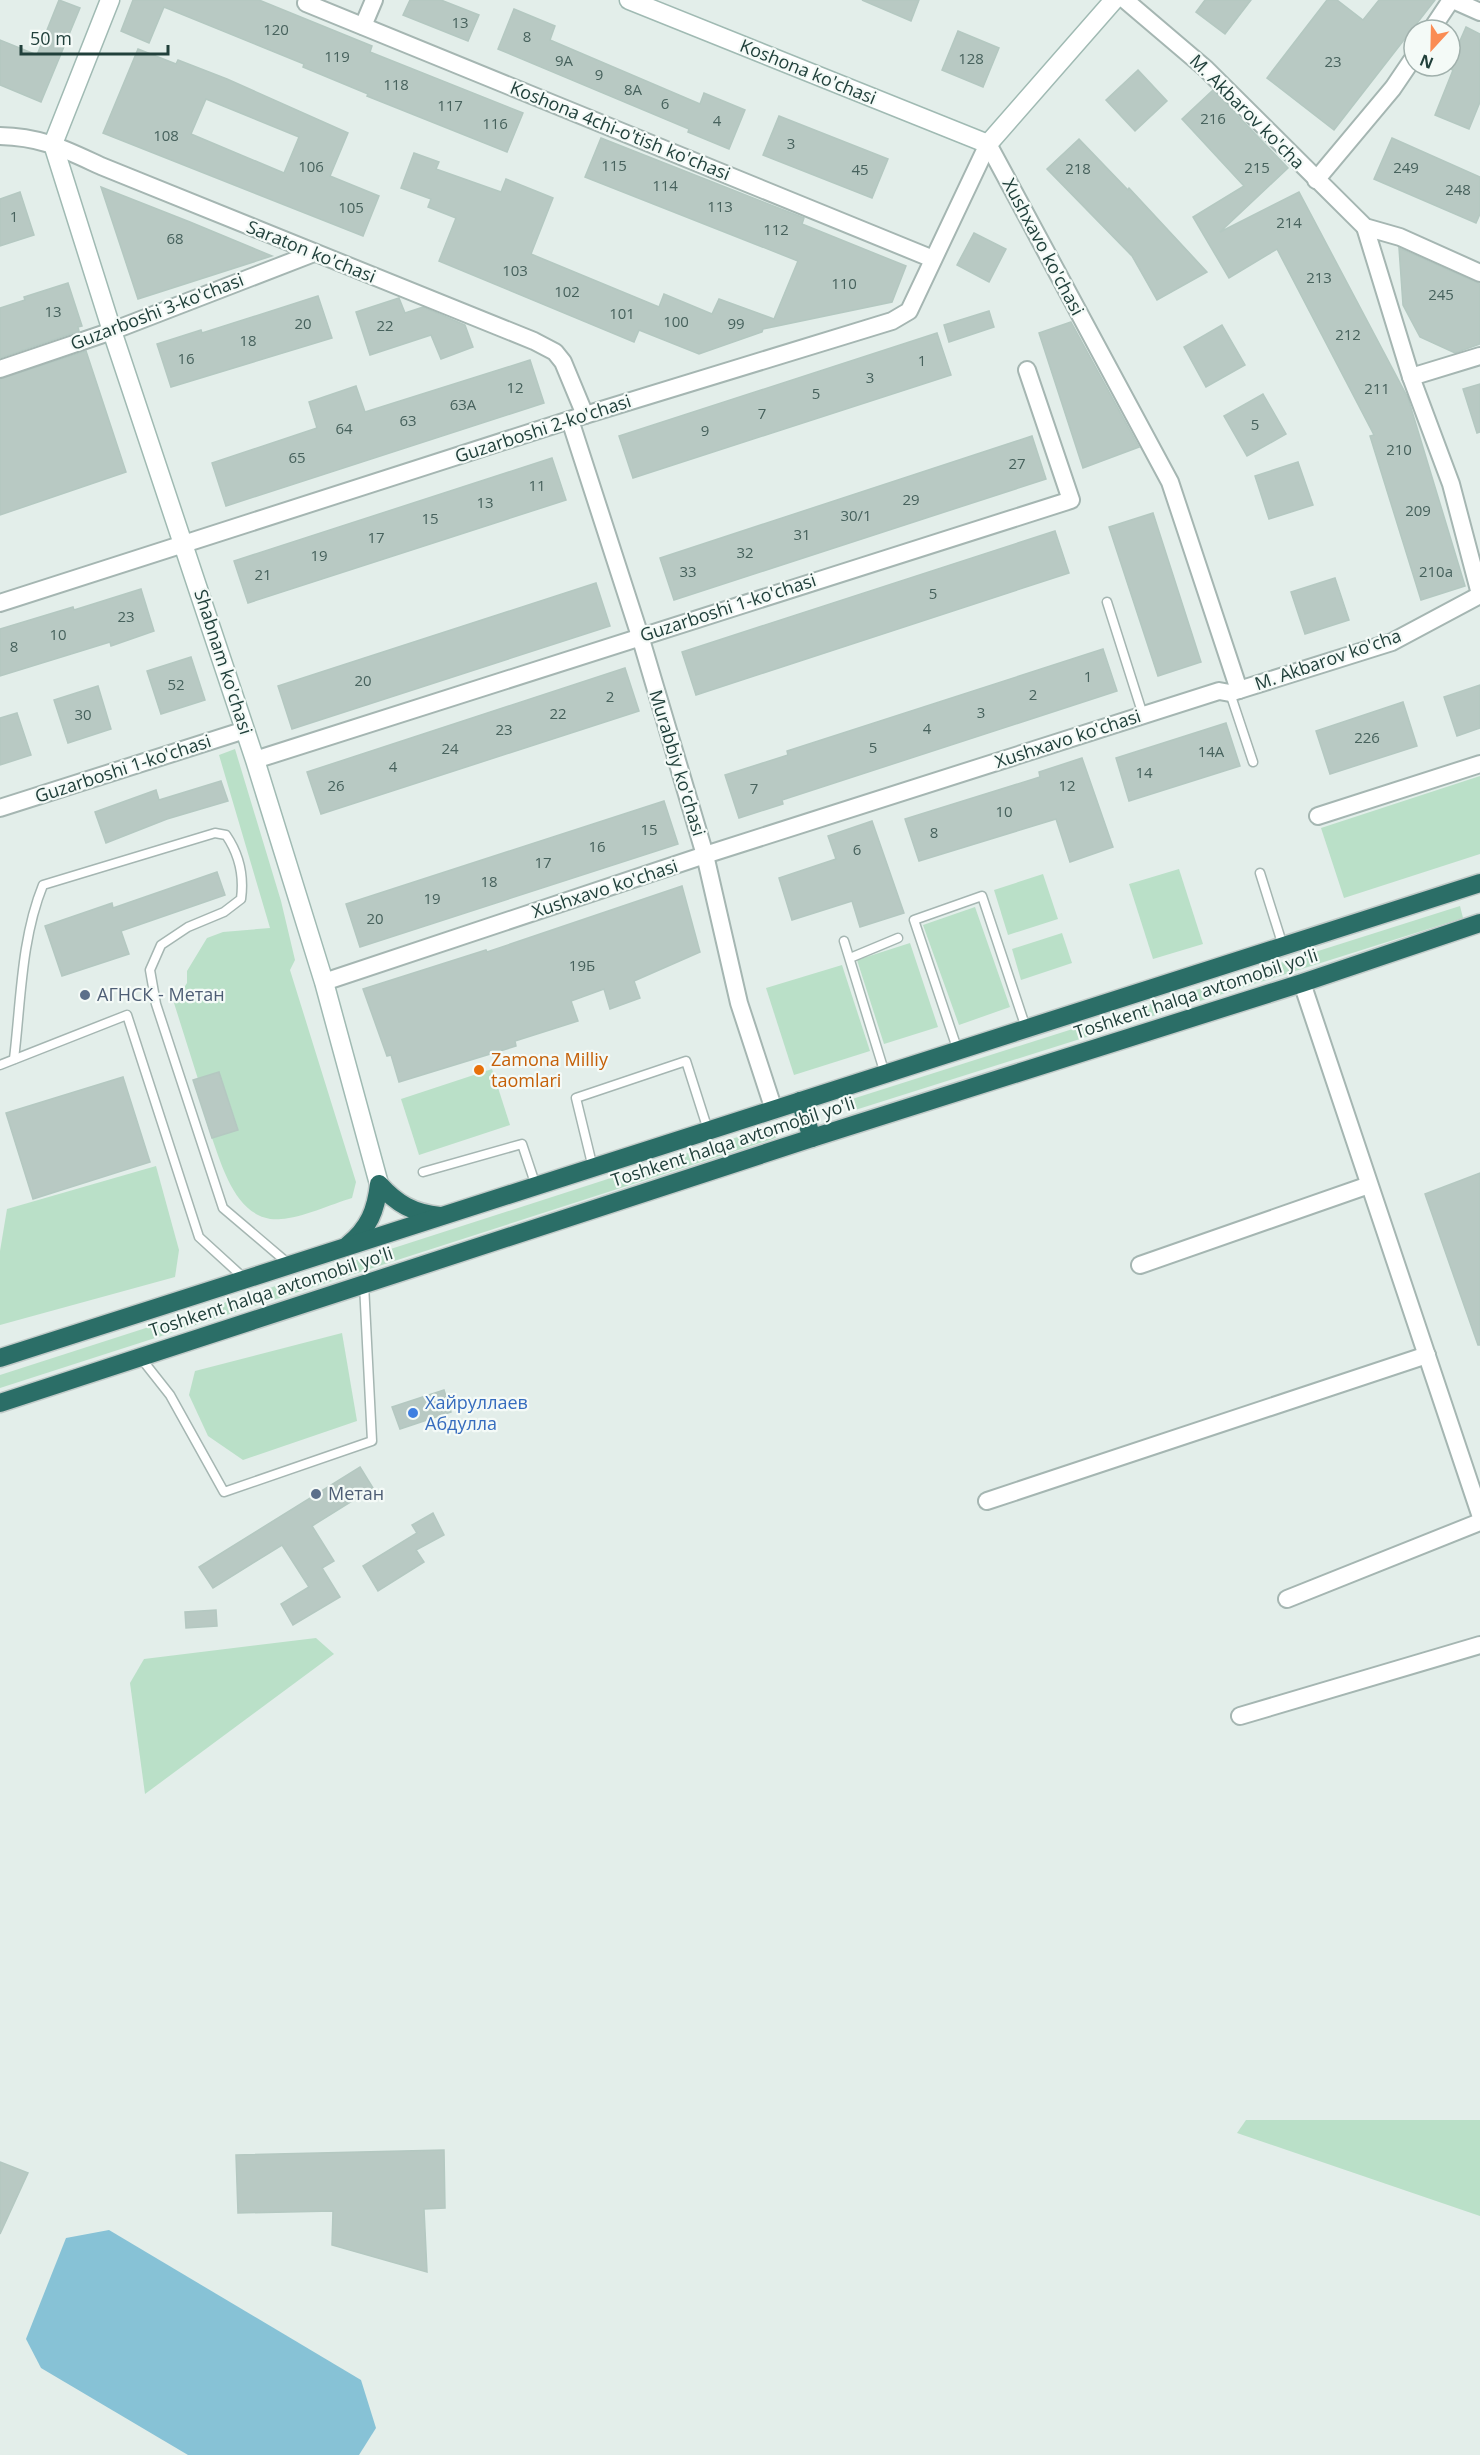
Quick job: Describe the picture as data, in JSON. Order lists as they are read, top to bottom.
{
  "streets": {
    "highway": ["Toshkent halqa avtomobil yo'li"],
    "street": [
      "Koshona ko'chasi",
      "M. Akbarov ko'cha",
      "Koshona 4chi-o'tish ko'chasi",
      "Xushxavo ko'chasi",
      "Saraton ko'chasi",
      "Guzarboshi 3-ko'chasi",
      "Guzarboshi 2-ko'chasi",
      "Guzarboshi 1-ko'chasi",
      "Shabnam ko'chasi",
      "Murabbiy ko'chasi"
    ]
  },
  "crossings": [
    ["Koshona ko'chasi", "Xushxavo ko'chasi"],
    ["Koshona ko'chasi", "Guzarboshi 2-ko'chasi"],
    ["M. Akbarov ko'cha", "Xushxavo ko'chasi"],
    ["Koshona 4chi-o'tish ko'chasi", "Guzarboshi 2-ko'chasi"],
    ["Xushxavo ko'chasi", "Guzarboshi 2-ko'chasi"],
    ["Xushxavo ko'chasi", "Shabnam ko'chasi"],
    ["Xushxavo ko'chasi", "Murabbiy ko'chasi"],
    ["Saraton ko'chasi", "Guzarboshi 3-ko'chasi"],
    ["Saraton ko'chasi", "Guzarboshi 2-ko'chasi"],
    ["Saraton ko'chasi", "Shabnam ko'chasi"],
    ["Saraton ko'chasi", "Murabbiy ko'chasi"],
    ["Guzarboshi 3-ko'chasi", "Shabnam ko'chasi"],
    ["Guzarboshi 2-ko'chasi", "Shabnam ko'chasi"],
    ["Guzarboshi 2-ko'chasi", "Murabbiy ko'chasi"],
    ["Guzarboshi 1-ko'chasi", "Shabnam ko'chasi"],
    ["Guzarboshi 1-ko'chasi", "Murabbiy ko'chasi"],
    ["Murabbiy ko'chasi", "Toshkent halqa avtomobil yo'li"]
  ],
  "places": [
    "АГНСК - Метан",
    "Zamona Milliy taomlari",
    "Хайруллаев Абдулла",
    "Метан"
  ],
  "house_numbers": [
    "13",
    "120",
    "8",
    "119",
    "128",
    "9A",
    "23",
    "9",
    "118",
    "8A",
    "6",
    "117",
    "216",
    "4",
    "116",
    "108",
    "3",
    "115",
    "106",
    "215",
    "249",
    "218",
    "45",
    "114",
    "248",
    "113",
    "105",
    "1",
    "214",
    "112",
    "68",
    "103",
    "213",
    "110",
    "102",
    "245",
    "13",
    "101",
    "100",
    "20",
    "99",
    "22",
    "212",
    "18",
    "16",
    "1",
    "3",
    "12",
    "211",
    "5",
    "63A",
    "7",
    "63",
    "5",
    "64",
    "9",
    "210",
    "65",
    "27",
    "11",
    "29",
    "13",
    "209",
    "30/1",
    "15",
    "31",
    "17",
    "32",
    "19",
    "33",
    "210а",
    "21",
    "5",
    "23",
    "10",
    "8",
    "1",
    "20",
    "52",
    "2",
    "2",
    "3",
    "22",
    "30",
    "4",
    "23",
    "226",
    "5",
    "24",
    "14A",
    "4",
    "14",
    "26",
    "12",
    "7",
    "10",
    "15",
    "8",
    "16",
    "6",
    "17",
    "18",
    "19",
    "20",
    "19Б"
  ],
  "scale_bar": "50 m",
  "north": "bottom"
}
